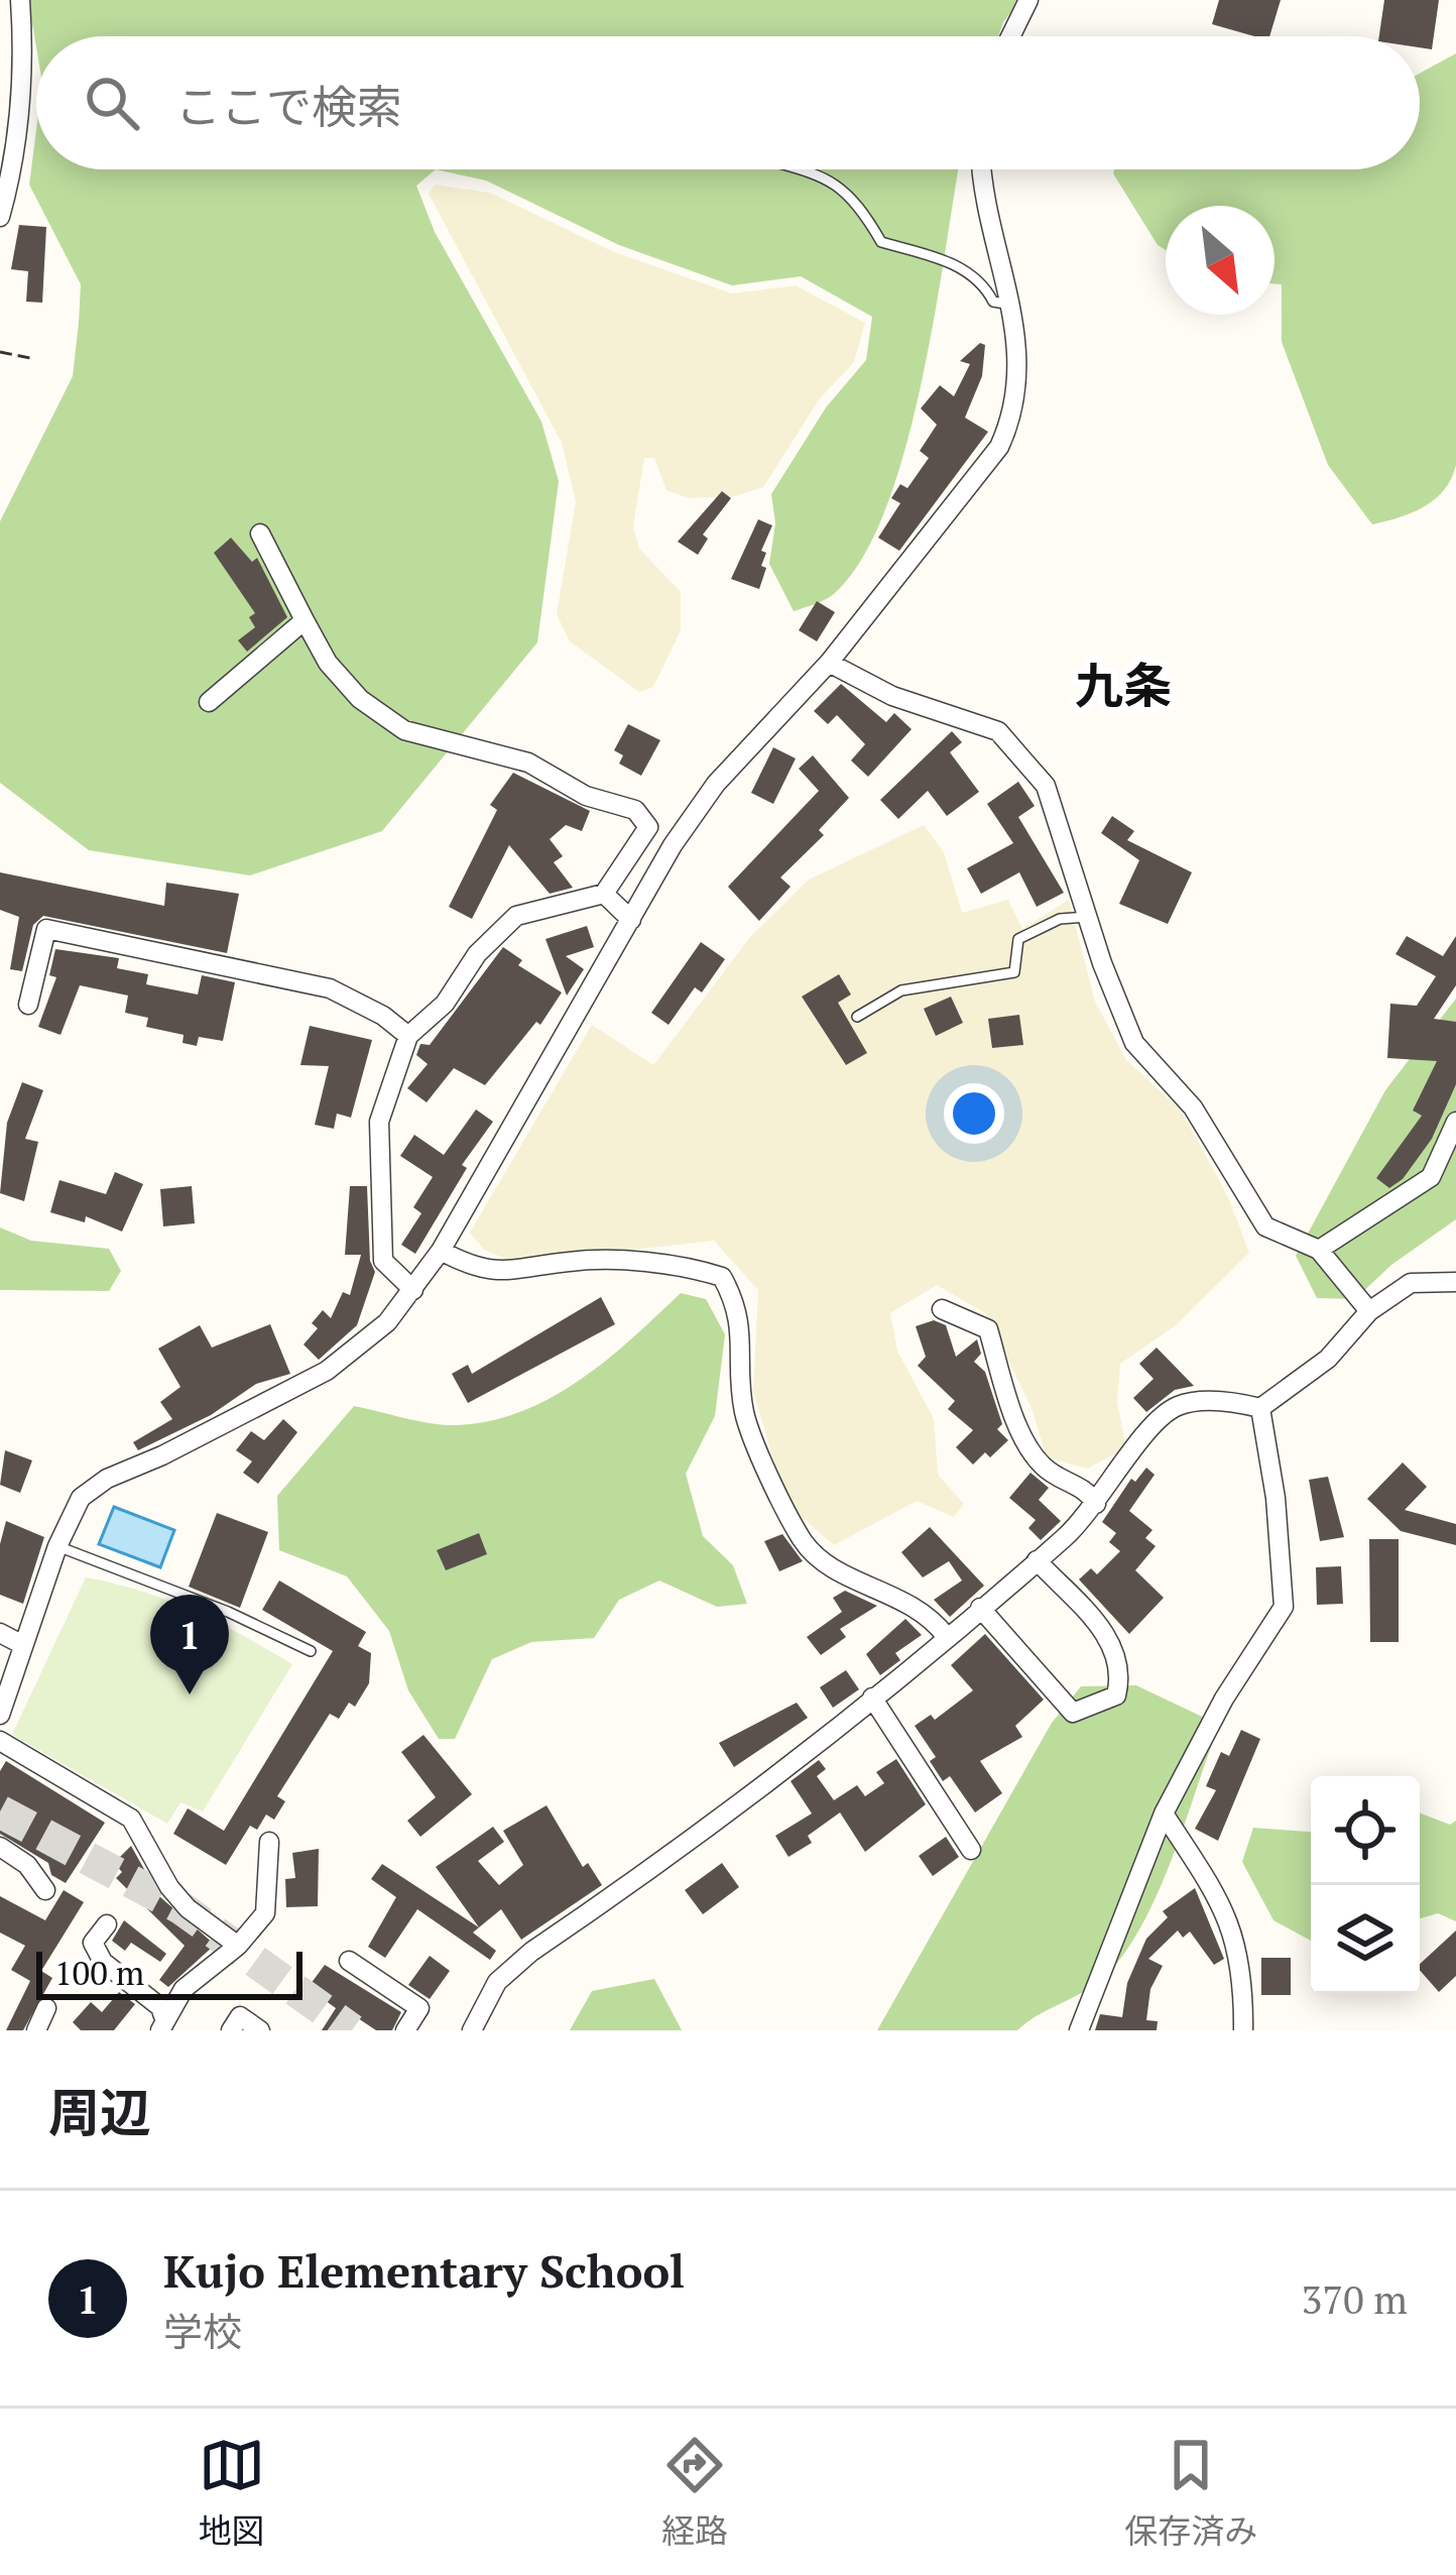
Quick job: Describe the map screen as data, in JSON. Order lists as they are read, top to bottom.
{
  "districts": ["九条"],
  "scale_bar": "100 m",
  "north": "bottom right",
  "page": {
    "search": "ここで検索",
    "pins": "1",
    "scale": "100 m",
    "heading": "周辺",
    "list": [
      {
        "mark": "1",
        "name": "Kujo Elementary School",
        "note": "学校",
        "value": "370 m"
      }
    ],
    "nav": ["地図", "経路", "保存済み"]
  }
}
